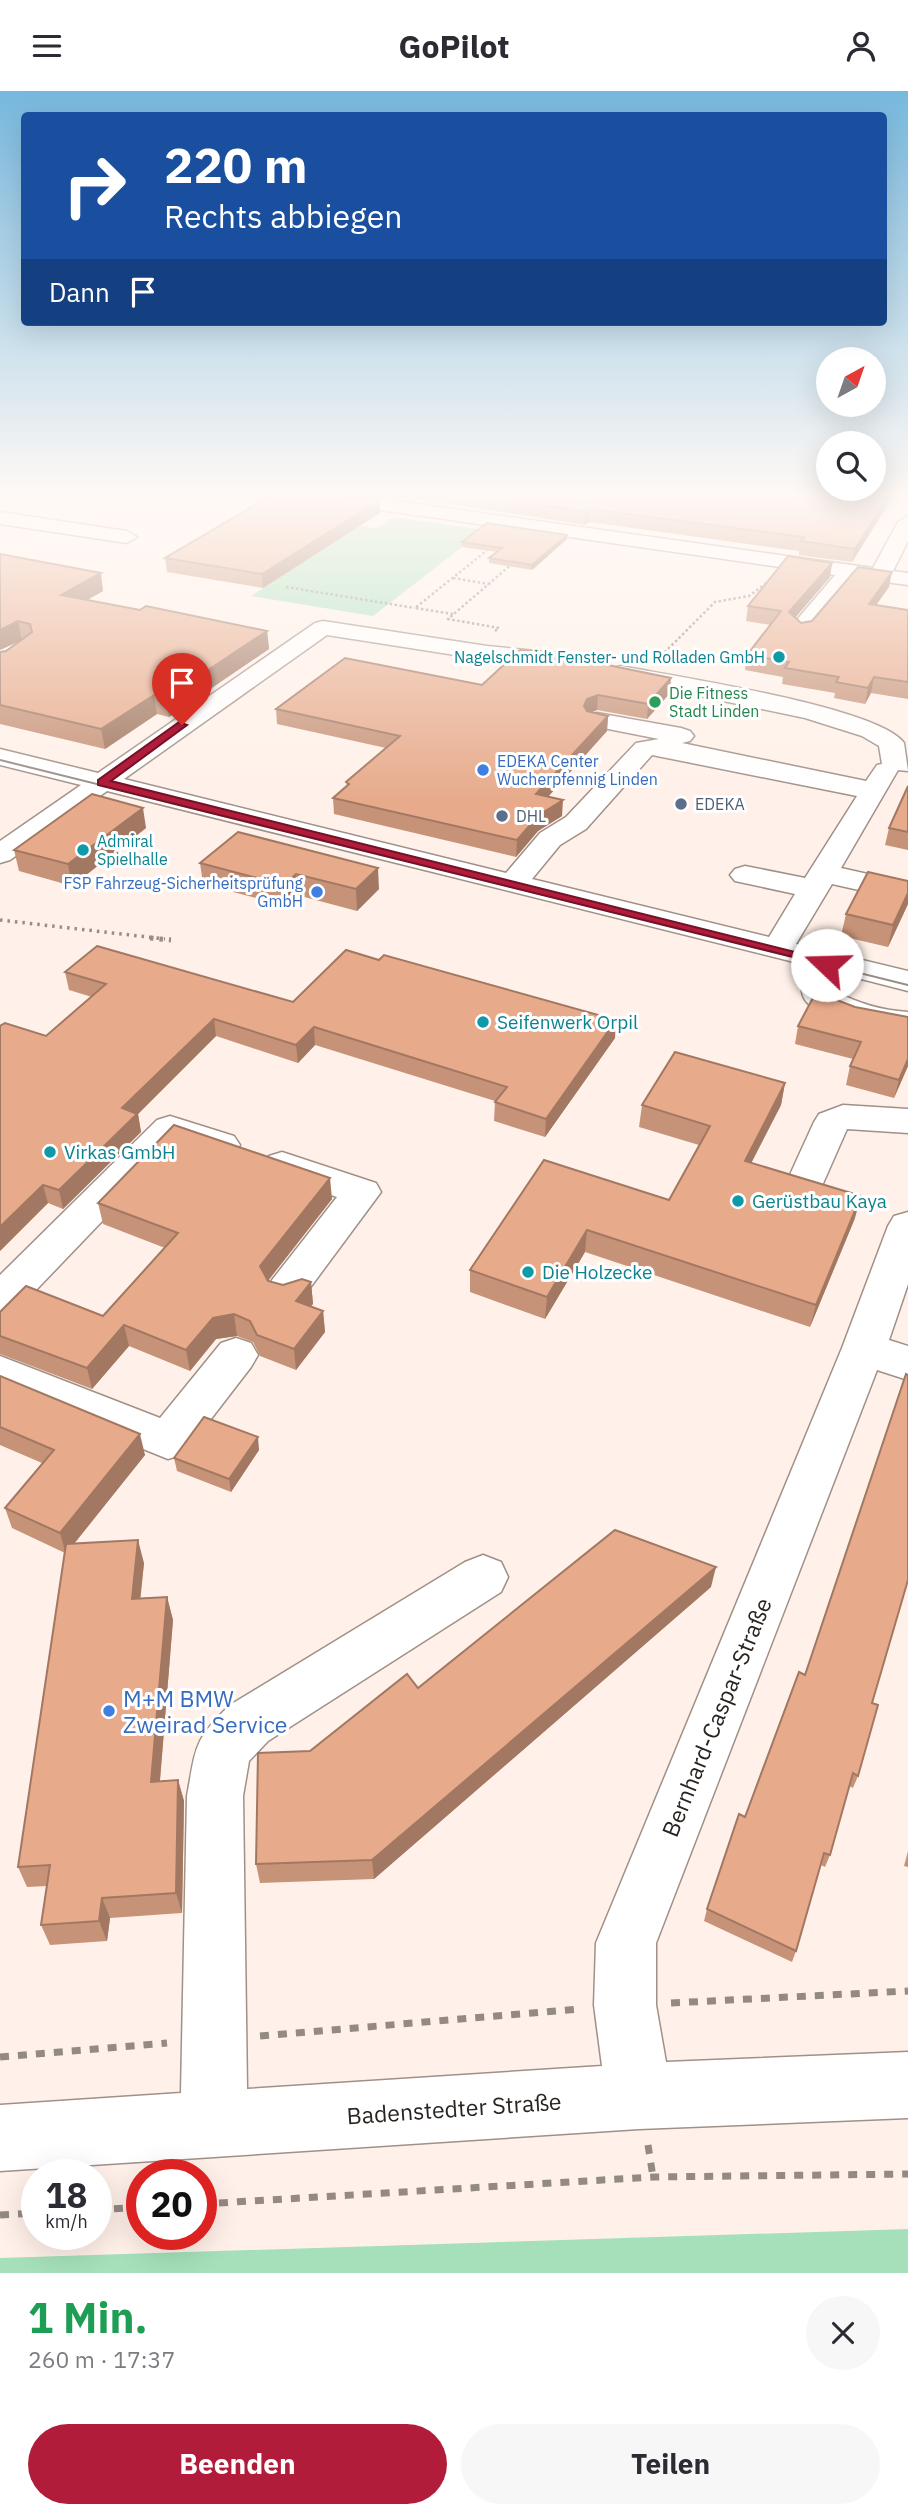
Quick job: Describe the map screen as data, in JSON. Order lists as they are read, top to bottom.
{
  "streets": {
    "street": ["Bernhard-Caspar-Straße", "Badenstedter Straße"]
  },
  "crossings": [
    ["Bernhard-Caspar-Straße", "Badenstedter Straße"]
  ],
  "places": [
    "Nagelschmidt Fenster- und Rolladen GmbH",
    "Die Fitness Stadt Linden",
    "EDEKA Center Wucherpfennig Linden",
    "EDEKA",
    "DHL",
    "Admiral Spielhalle",
    "FSP Fahrzeug-Sicherheitsprüfung GmbH",
    "Seifenwerk Orpil",
    "Virkas GmbH",
    "Gerüstbau Kaya",
    "Die Holzecke",
    "M+M BMW Zweirad Service"
  ],
  "north": "top right",
  "page": {
    "header": "GoPilot",
    "turn": ["220 m", "Rechts abbiegen"],
    "then": "Dann",
    "speed": "18 km/h",
    "limit": "20",
    "heading": ["1 Min.", "260 m · 17:37"],
    "buttons": ["Beenden", "Teilen"]
  }
}
